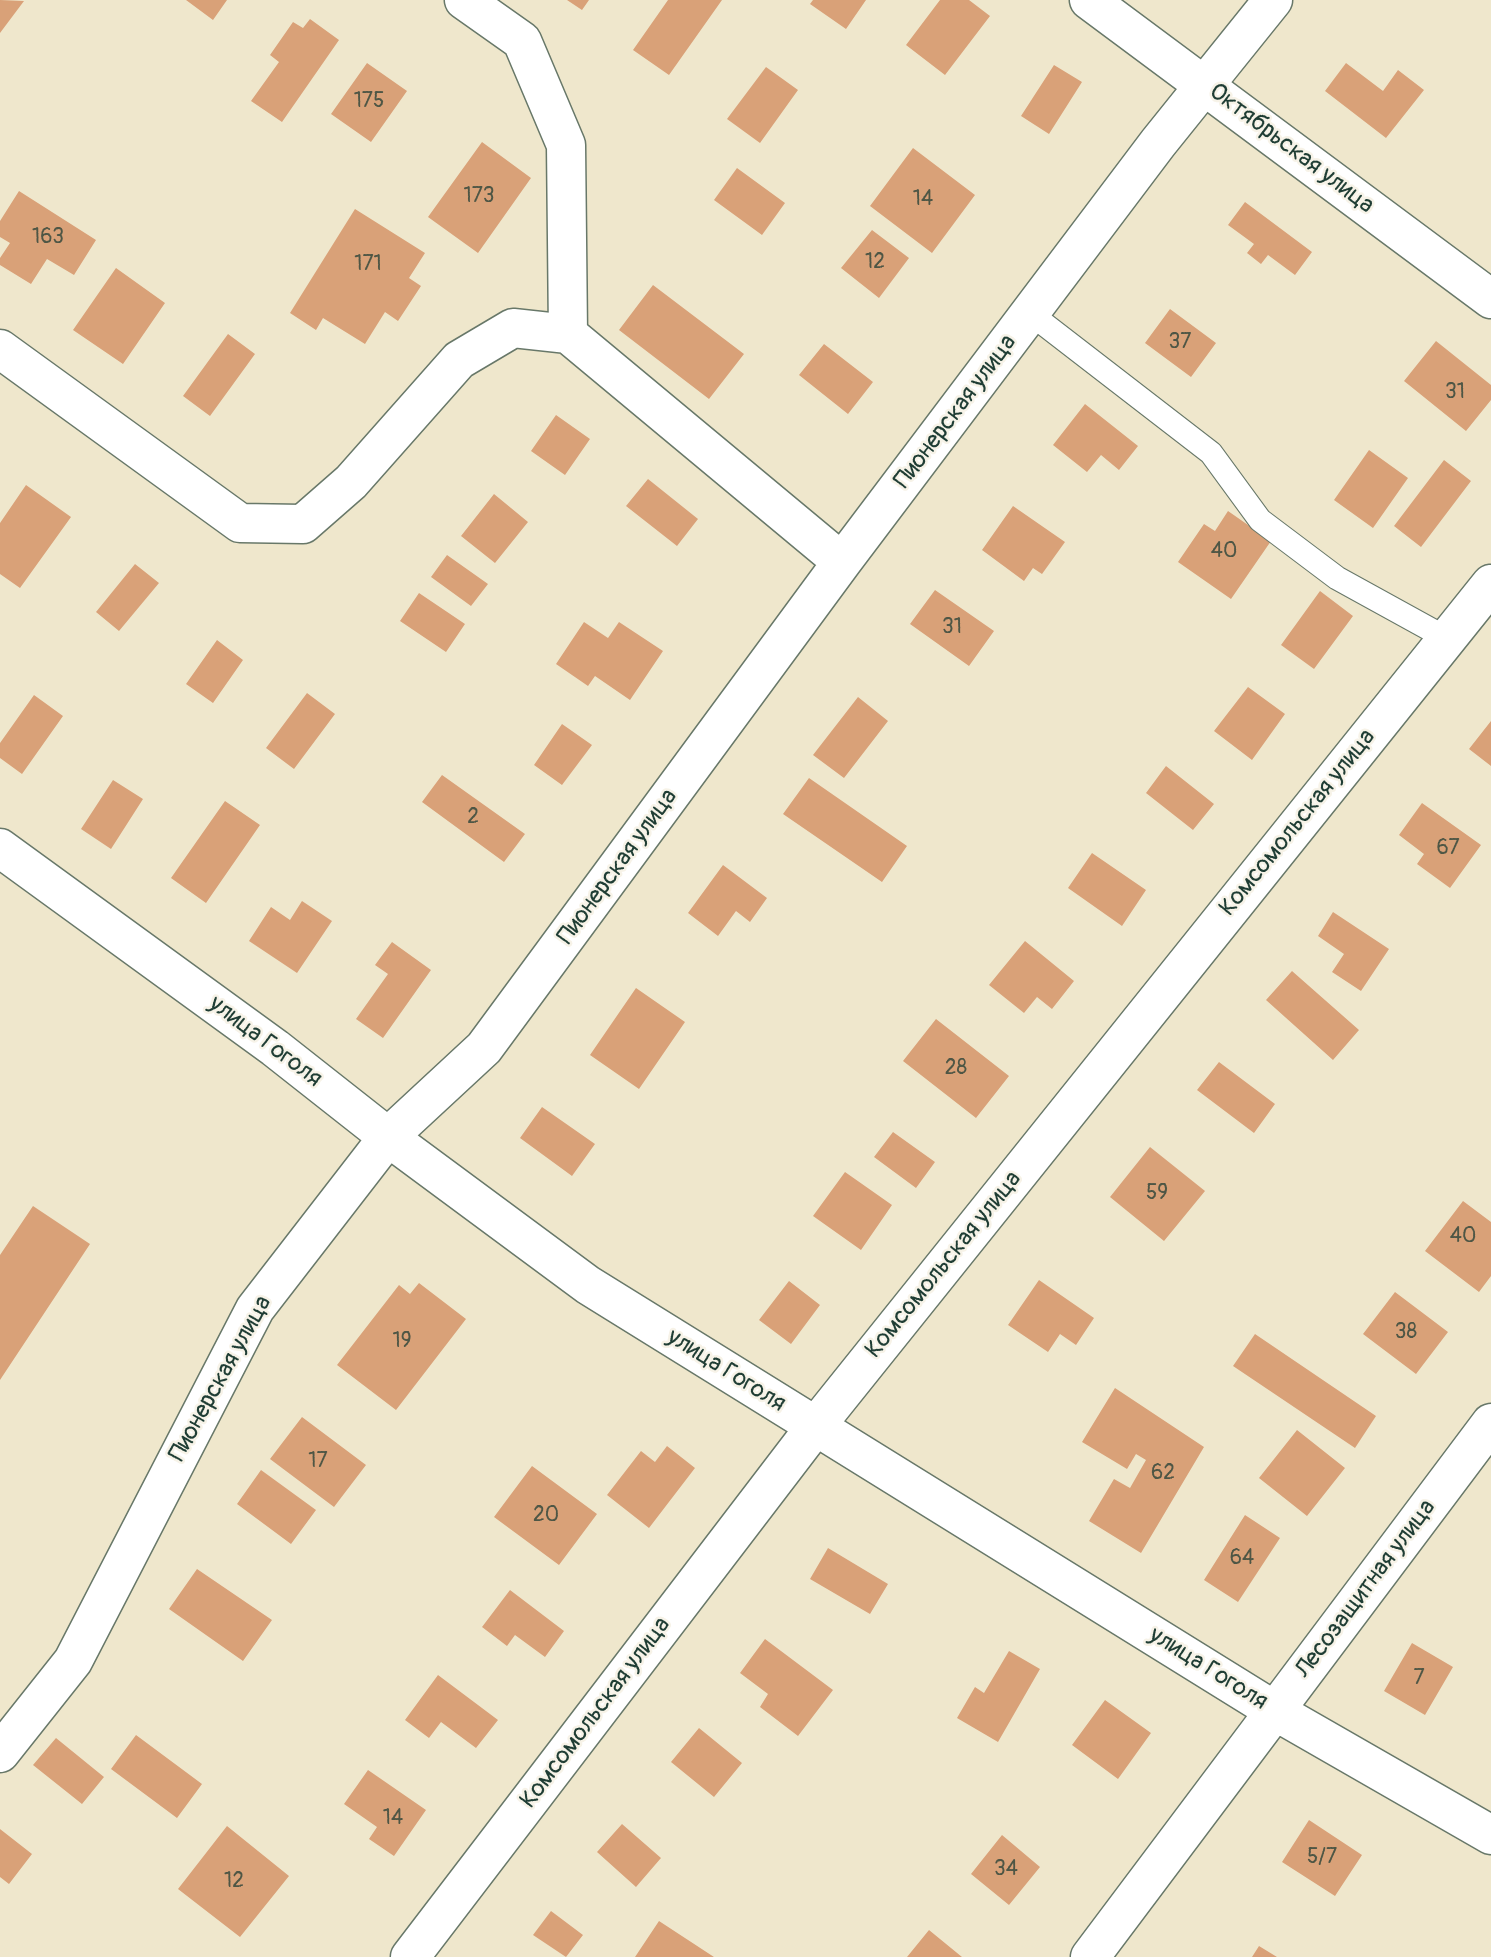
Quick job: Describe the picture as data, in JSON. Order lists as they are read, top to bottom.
{
  "streets": {
    "street": [
      "Октябрьская улица",
      "Пионерская улица",
      "Комсомольская улица",
      "улица Гоголя",
      "Лесозащитная улица"
    ]
  },
  "crossings": [
    ["Октябрьская улица", "Пионерская улица"],
    ["Пионерская улица", "улица Гоголя"],
    ["Комсомольская улица", "улица Гоголя"],
    ["улица Гоголя", "Лесозащитная улица"]
  ],
  "house_numbers": [
    "175",
    "173",
    "14",
    "163",
    "12",
    "171",
    "37",
    "31",
    "40",
    "31",
    "2",
    "67",
    "28",
    "59",
    "40",
    "38",
    "19",
    "17",
    "62",
    "20",
    "64",
    "7",
    "14",
    "5/7",
    "34",
    "12"
  ]
}
